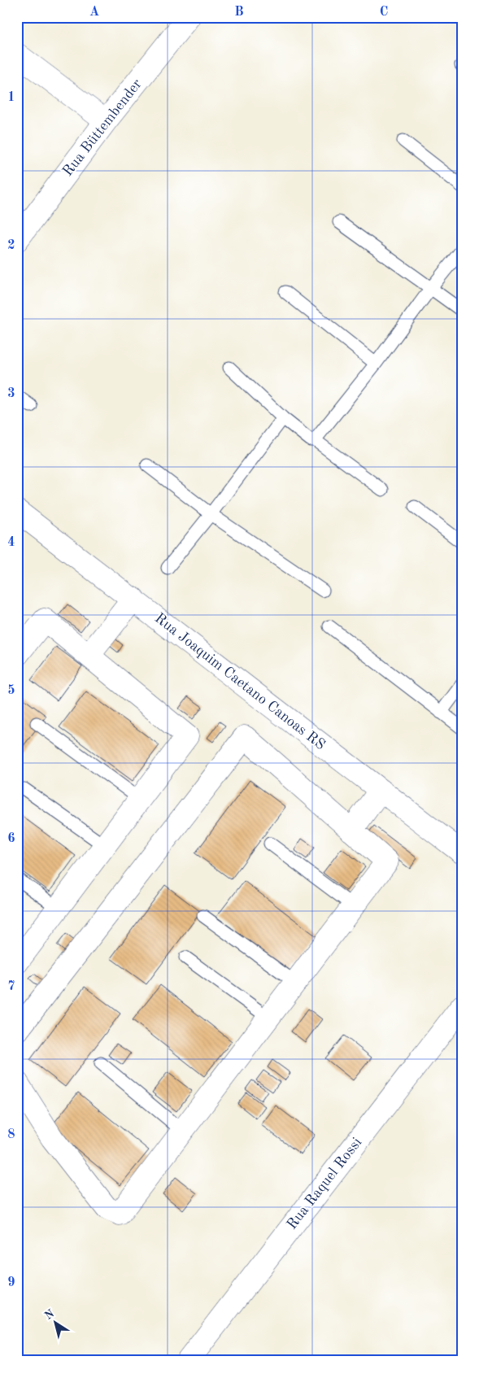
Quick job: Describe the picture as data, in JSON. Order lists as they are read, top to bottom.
{
  "streets": {
    "street": ["Rua Büttembender", "Rua Joaquim Caetano Canoas RS", "Rua Raquel Rossi"]
  },
  "north": "top left",
  "grid": {
    "columns": ["A", "B", "C"],
    "rows": [
      "1",
      "2",
      "3",
      "4",
      "5",
      "6",
      "7",
      "8",
      "9"
    ]
  }
}
